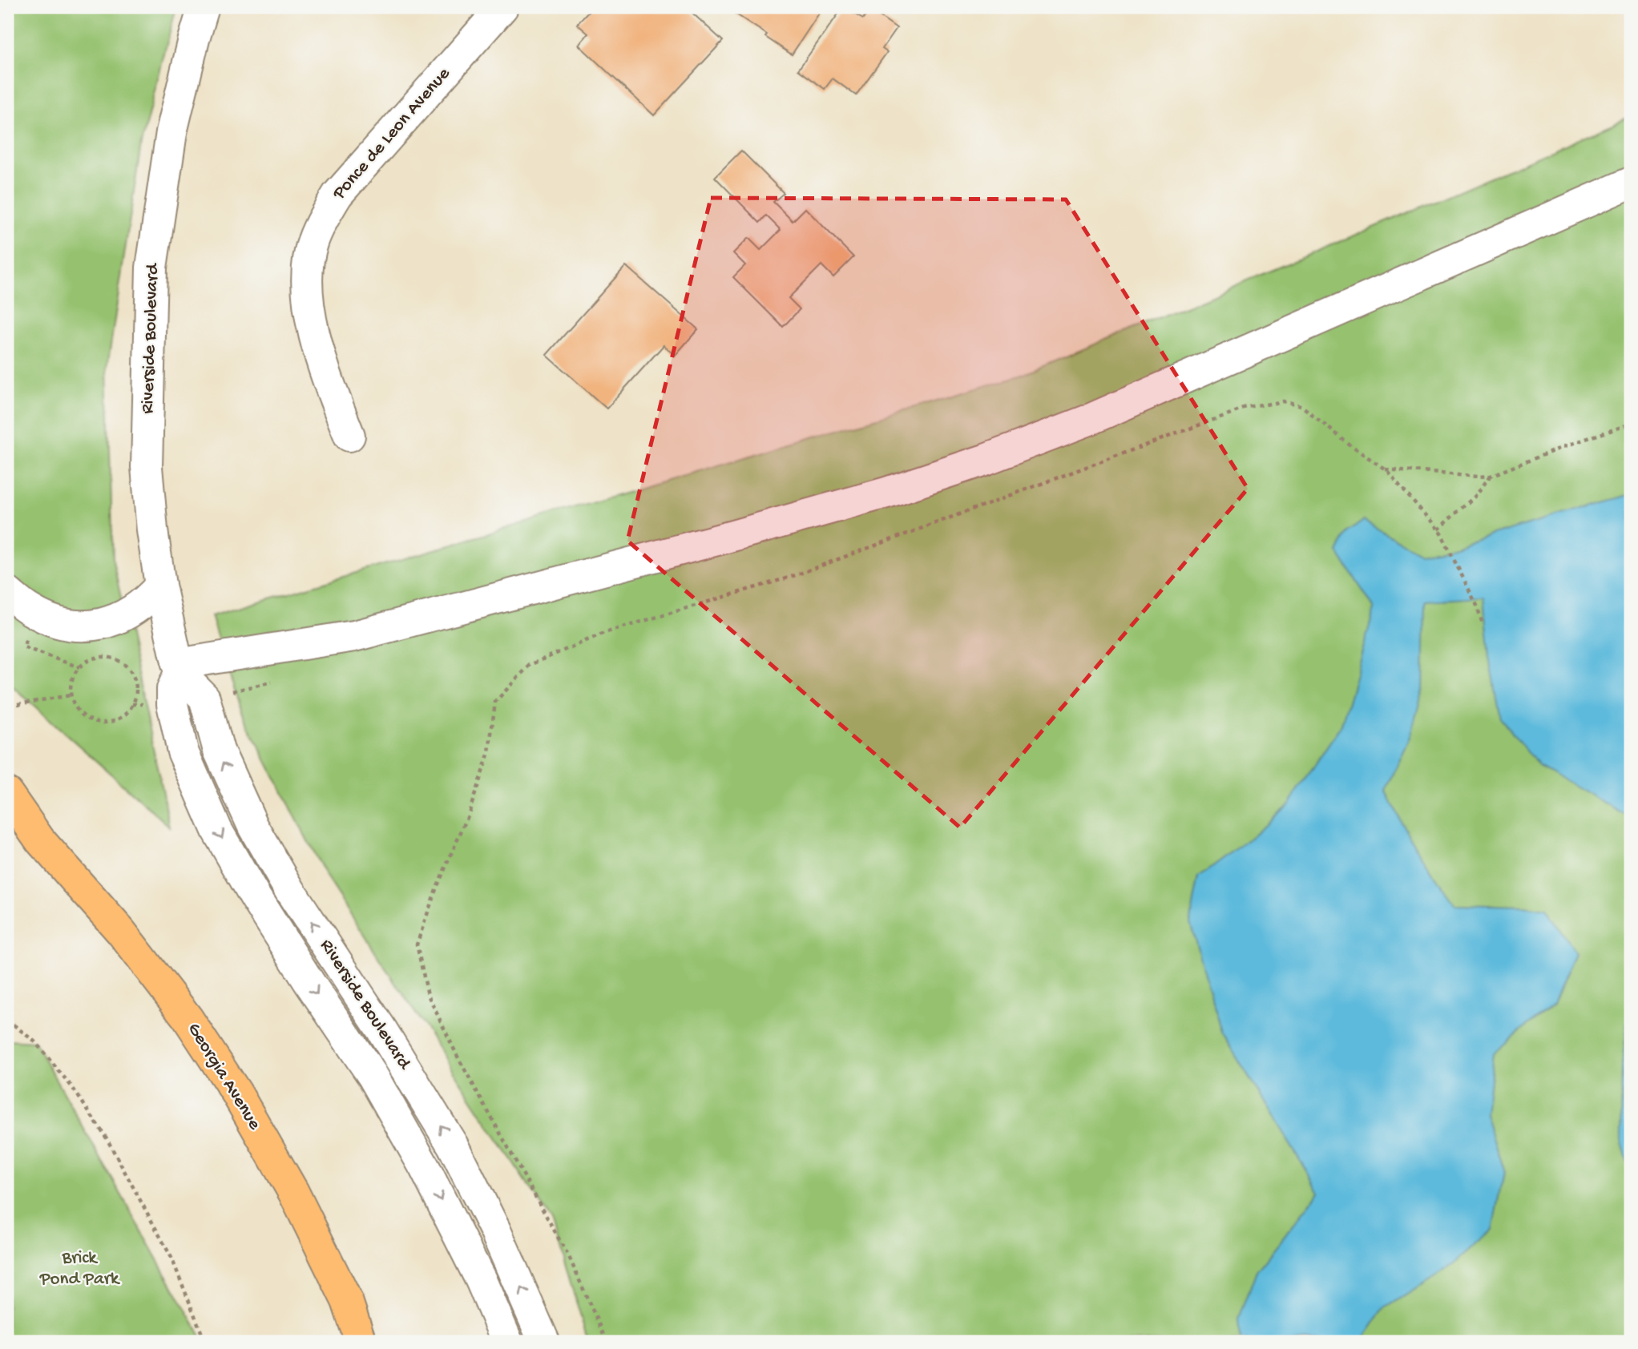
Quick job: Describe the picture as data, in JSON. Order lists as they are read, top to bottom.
{
  "streets": {
    "main road": ["Georgia Avenue"],
    "street": ["Ponce de Leon Avenue", "Riverside Boulevard"]
  },
  "parks": ["Brick Pond Park"]
}
